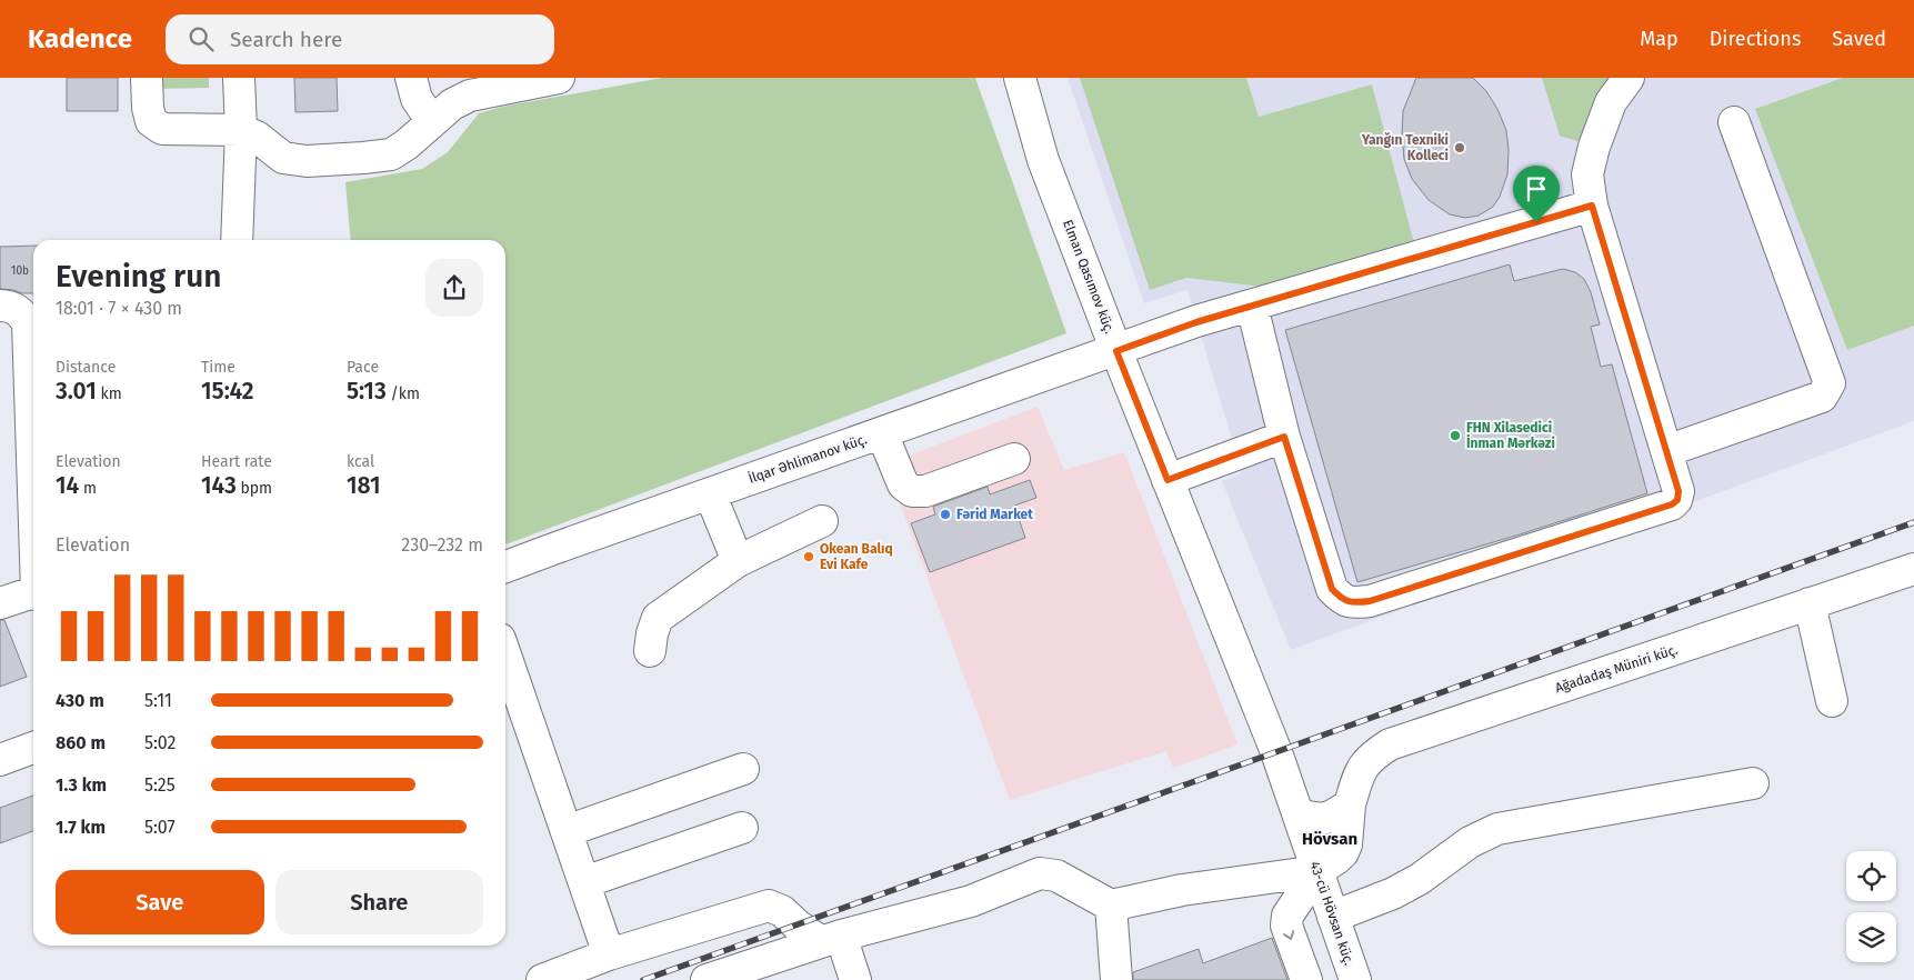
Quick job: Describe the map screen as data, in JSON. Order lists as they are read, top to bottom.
{
  "streets": {
    "street": [
      "Elman Qasımov küç.",
      "İlqar Əhlimanov küç.",
      "Ağadadaş Müniri küç.",
      "43-cü Hövsan küç."
    ]
  },
  "crossings": [
    ["Elman Qasımov küç.", "İlqar Əhlimanov küç."],
    ["Elman Qasımov küç.", "43-cü Hövsan küç."],
    ["Ağadadaş Müniri küç.", "43-cü Hövsan küç."]
  ],
  "districts": ["Hövsan"],
  "places": [
    "Yanğın Texniki Kolleci",
    "FHN Xilasedici İnman Mərkəzi",
    "Fərid Market",
    "Okean Balıq Evi Kafe"
  ],
  "house_numbers": ["10b"],
  "page": {
    "header": "Kadence",
    "search": "Search here",
    "nav": ["Map", "Directions", "Saved"],
    "heading": ["Evening run", "18:01 · 7 × 430 m"],
    "stats": [
      ["Distance", "3.01 km"],
      ["Time", "15:42"],
      ["Pace", "5:13 /km"],
      ["Elevation", "14 m"],
      ["Heart rate", "143 bpm"],
      ["kcal", "181"]
    ],
    "chart": ["Elevation", "230–232 m"],
    "list": [
      {
        "name": "430 m",
        "note": "5:11"
      },
      {
        "name": "860 m",
        "note": "5:02"
      },
      {
        "name": "1.3 km",
        "note": "5:25"
      },
      {
        "name": "1.7 km",
        "note": "5:07"
      }
    ],
    "buttons": ["Save", "Share"]
  }
}
